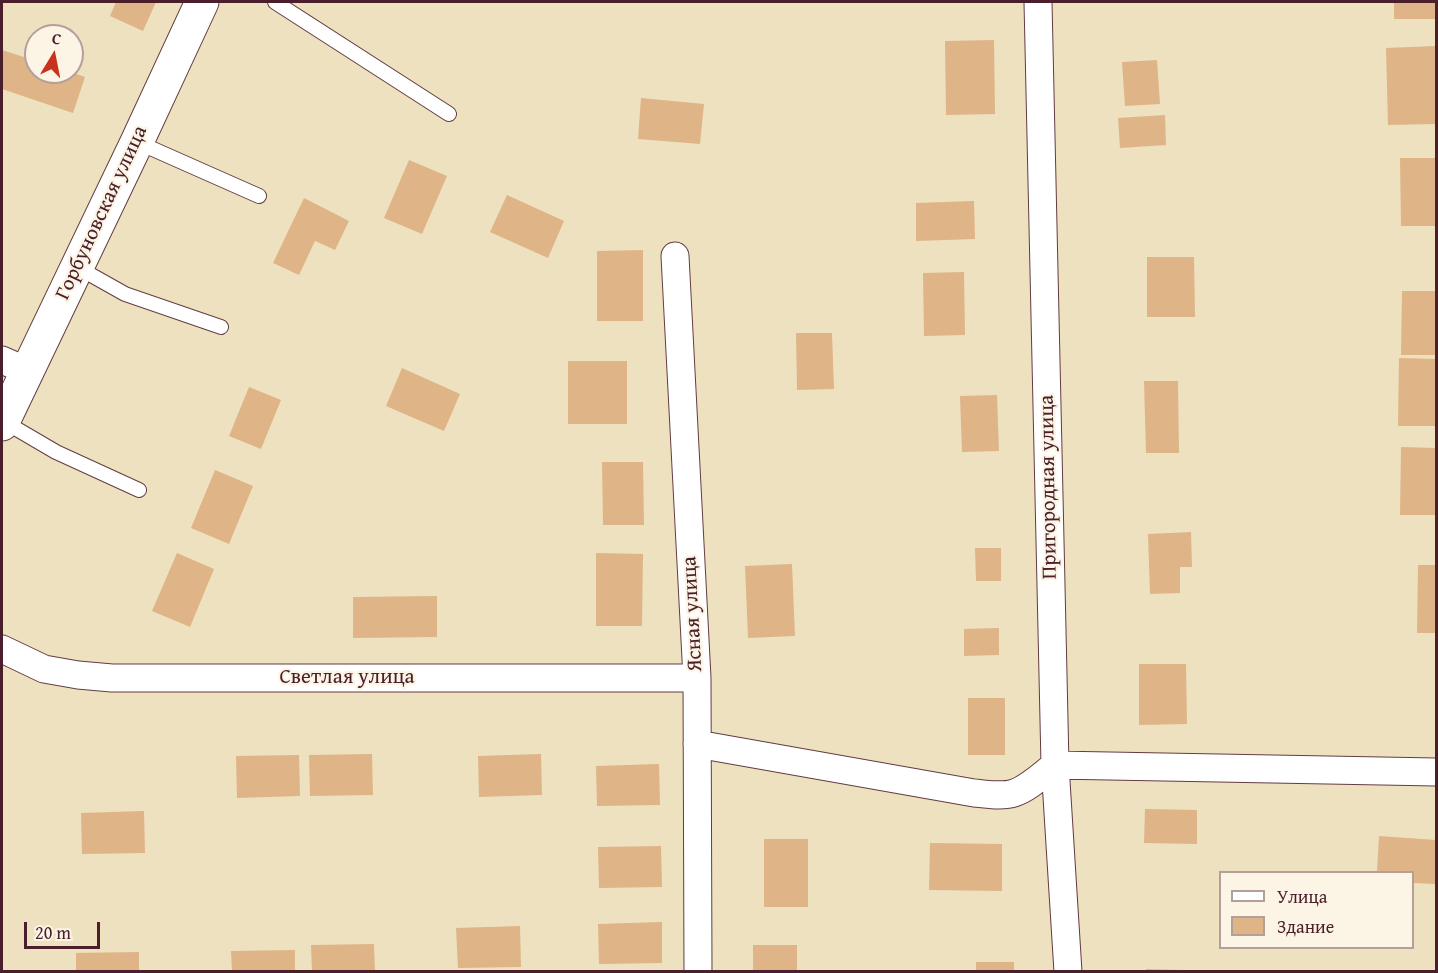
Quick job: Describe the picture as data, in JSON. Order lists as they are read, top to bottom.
{
  "streets": {
    "main road": ["Горбуновская улица"],
    "street": ["Пригородная улица", "Ясная улица", "Светлая улица"]
  },
  "crossings": [
    ["Ясная улица", "Светлая улица"]
  ],
  "legend": ["Улица", "Здание"],
  "scale_bar": "20 m",
  "north": "top"
}
